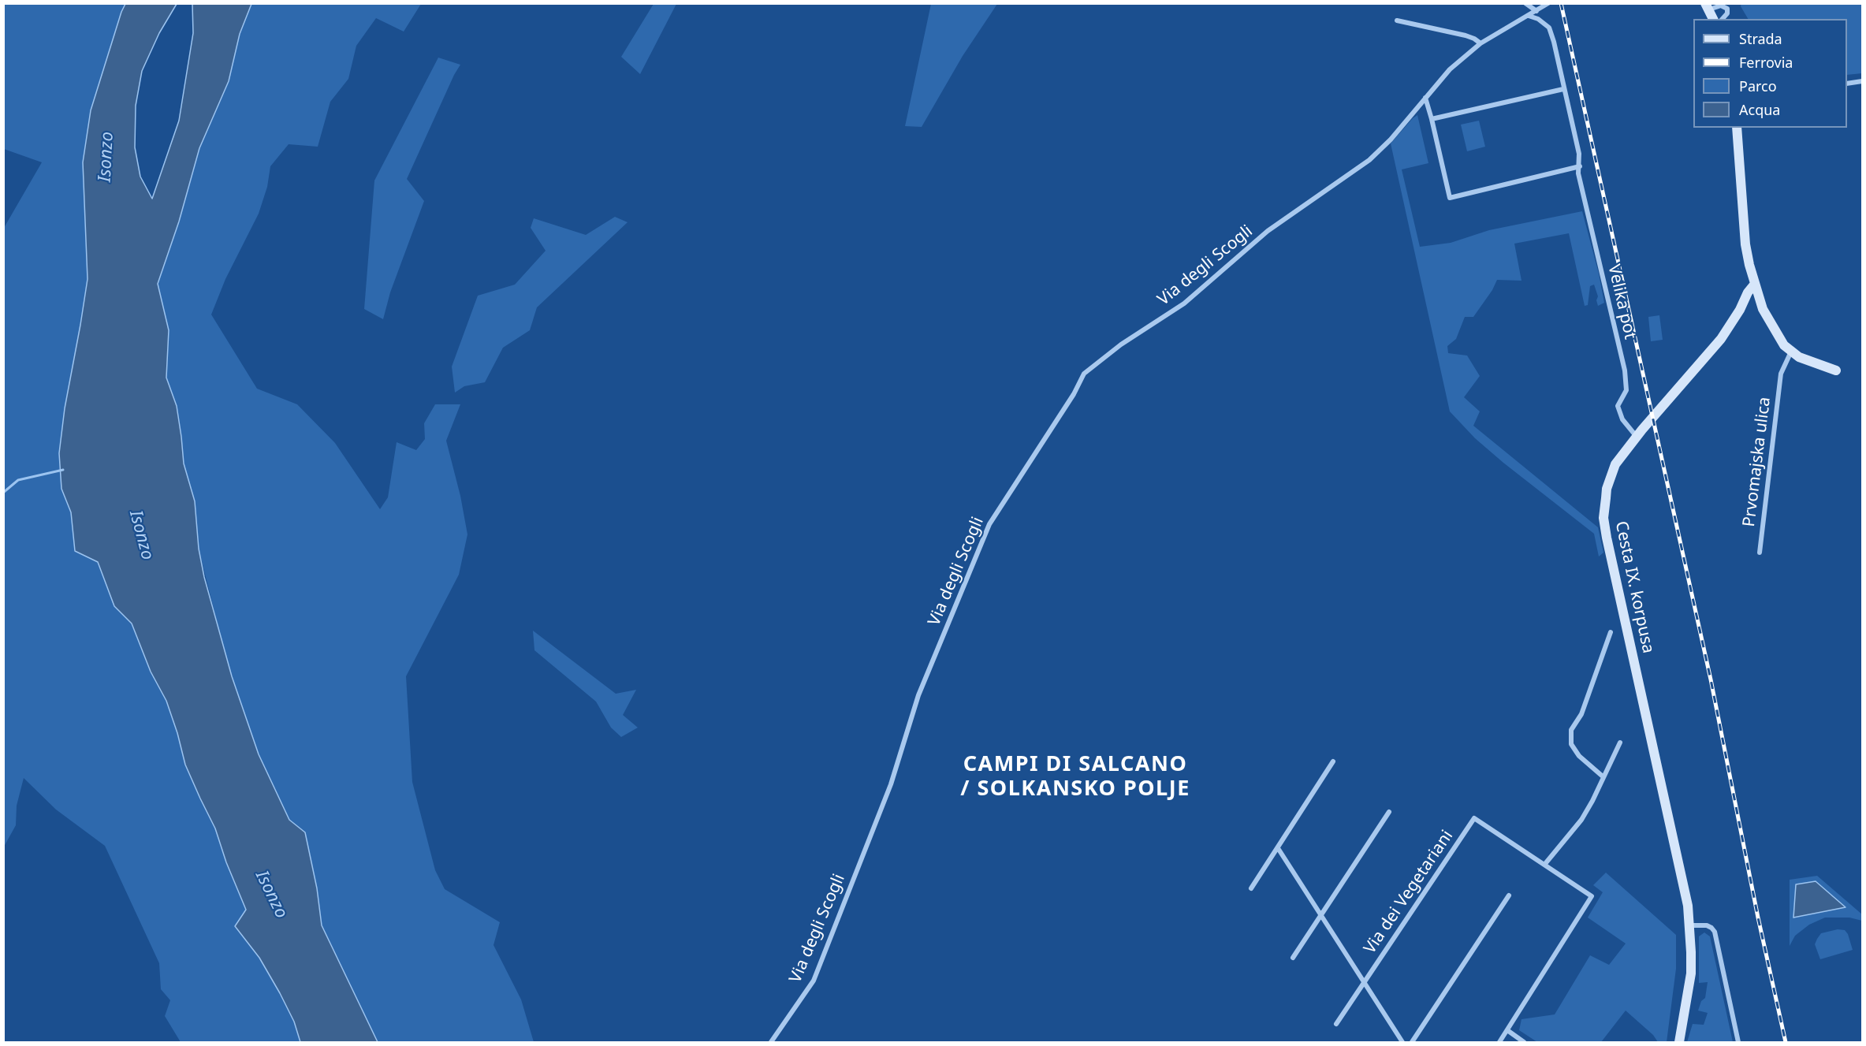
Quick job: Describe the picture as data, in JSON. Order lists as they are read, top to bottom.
{
  "streets": {
    "main road": ["Cesta IX. korpusa"],
    "street": [
      "Via degli Scogli",
      "Velika pot",
      "Prvomajska ulica",
      "Via dei Vegetariani"
    ]
  },
  "crossings": [
    ["Velika pot", "Cesta IX. korpusa"]
  ],
  "districts": ["CAMPI DI SALCANO / SOLKANSKO POLJE"],
  "water": ["Isonzo"],
  "legend": [
    "Strada",
    "Ferrovia",
    "Parco",
    "Acqua"
  ]
}
